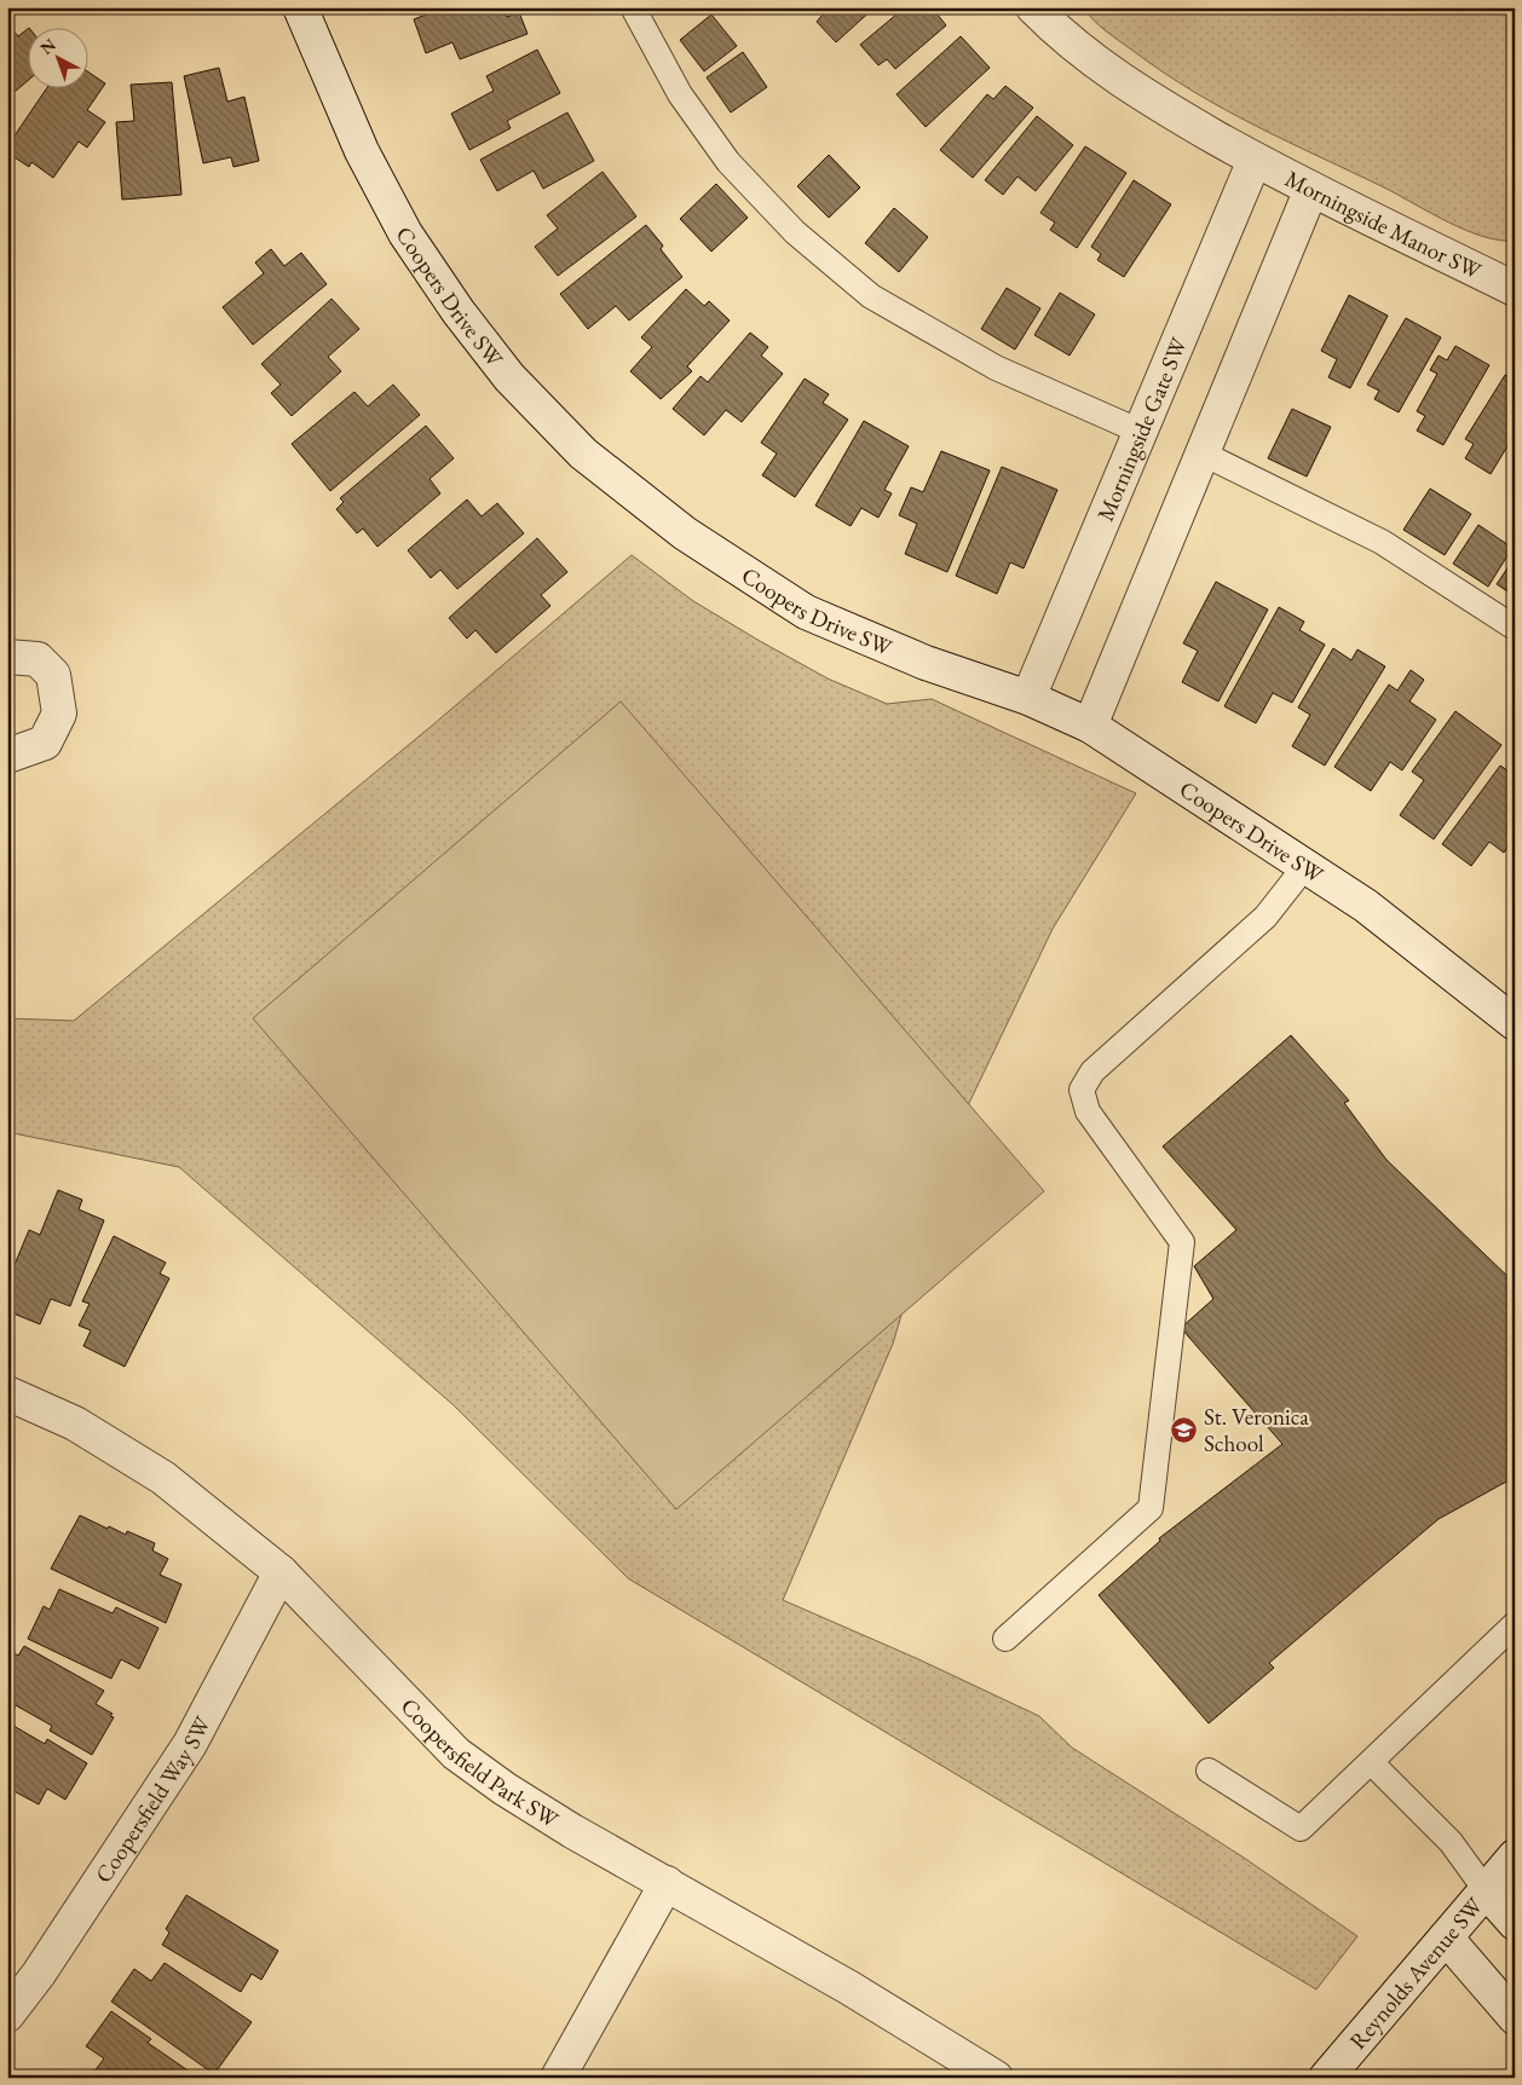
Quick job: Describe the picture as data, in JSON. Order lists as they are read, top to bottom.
{
  "streets": {
    "street": [
      "Morningside Manor SW",
      "Coopers Drive SW",
      "Morningside Gate SW",
      "Coopersfield Park SW",
      "Coopersfield Way SW",
      "Reynolds Avenue SW"
    ]
  },
  "crossings": [
    ["Morningside Manor SW", "Morningside Gate SW"],
    ["Coopers Drive SW", "Morningside Gate SW"],
    ["Coopersfield Park SW", "Coopersfield Way SW"]
  ],
  "places": {
    "school or university": ["St. Veronica School"]
  },
  "north": "top left"
}
